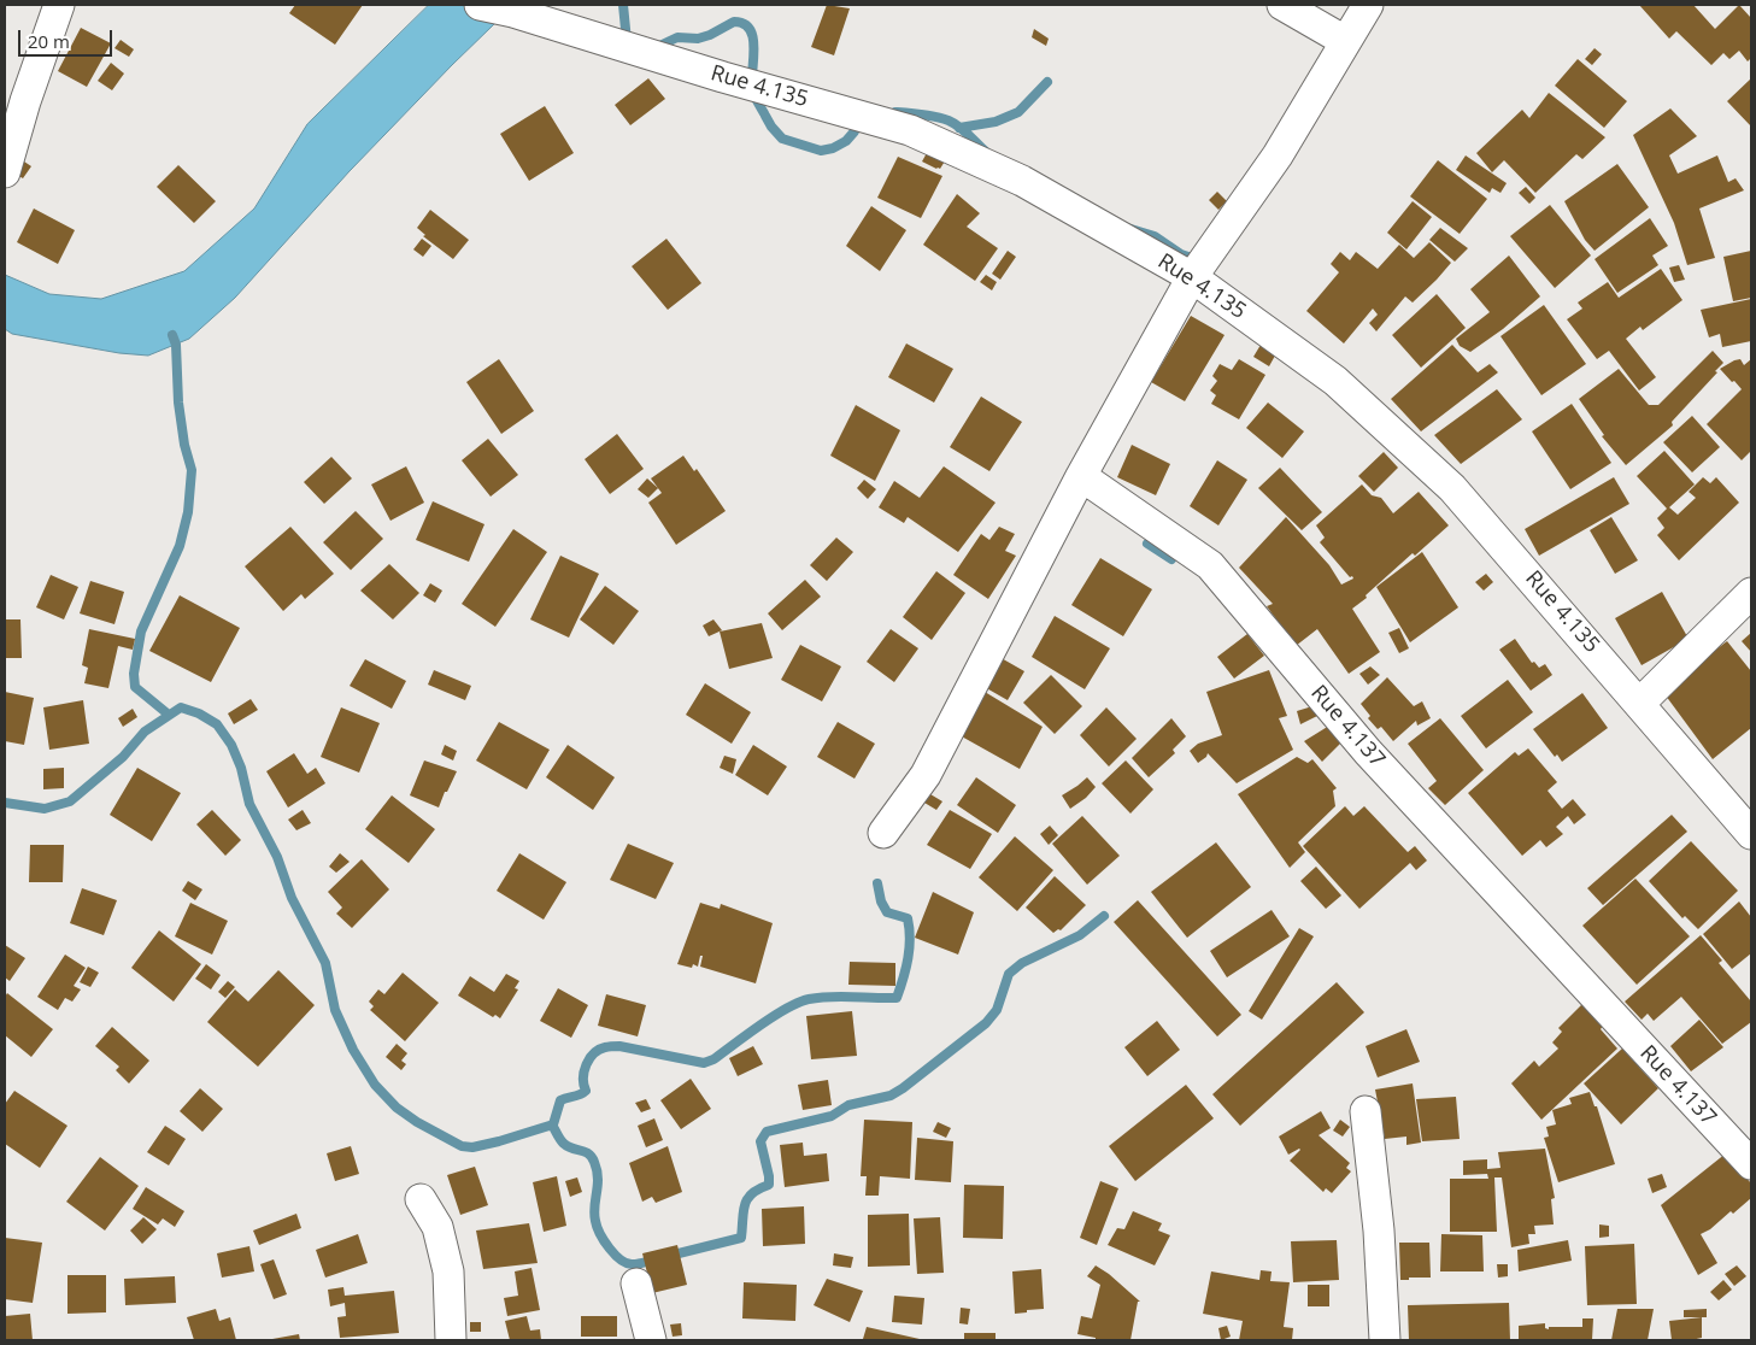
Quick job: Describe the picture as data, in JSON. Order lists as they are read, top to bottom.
{
  "streets": {
    "street": ["Rue 4.135", "Rue 4.137"]
  },
  "scale_bar": "20 m"
}
